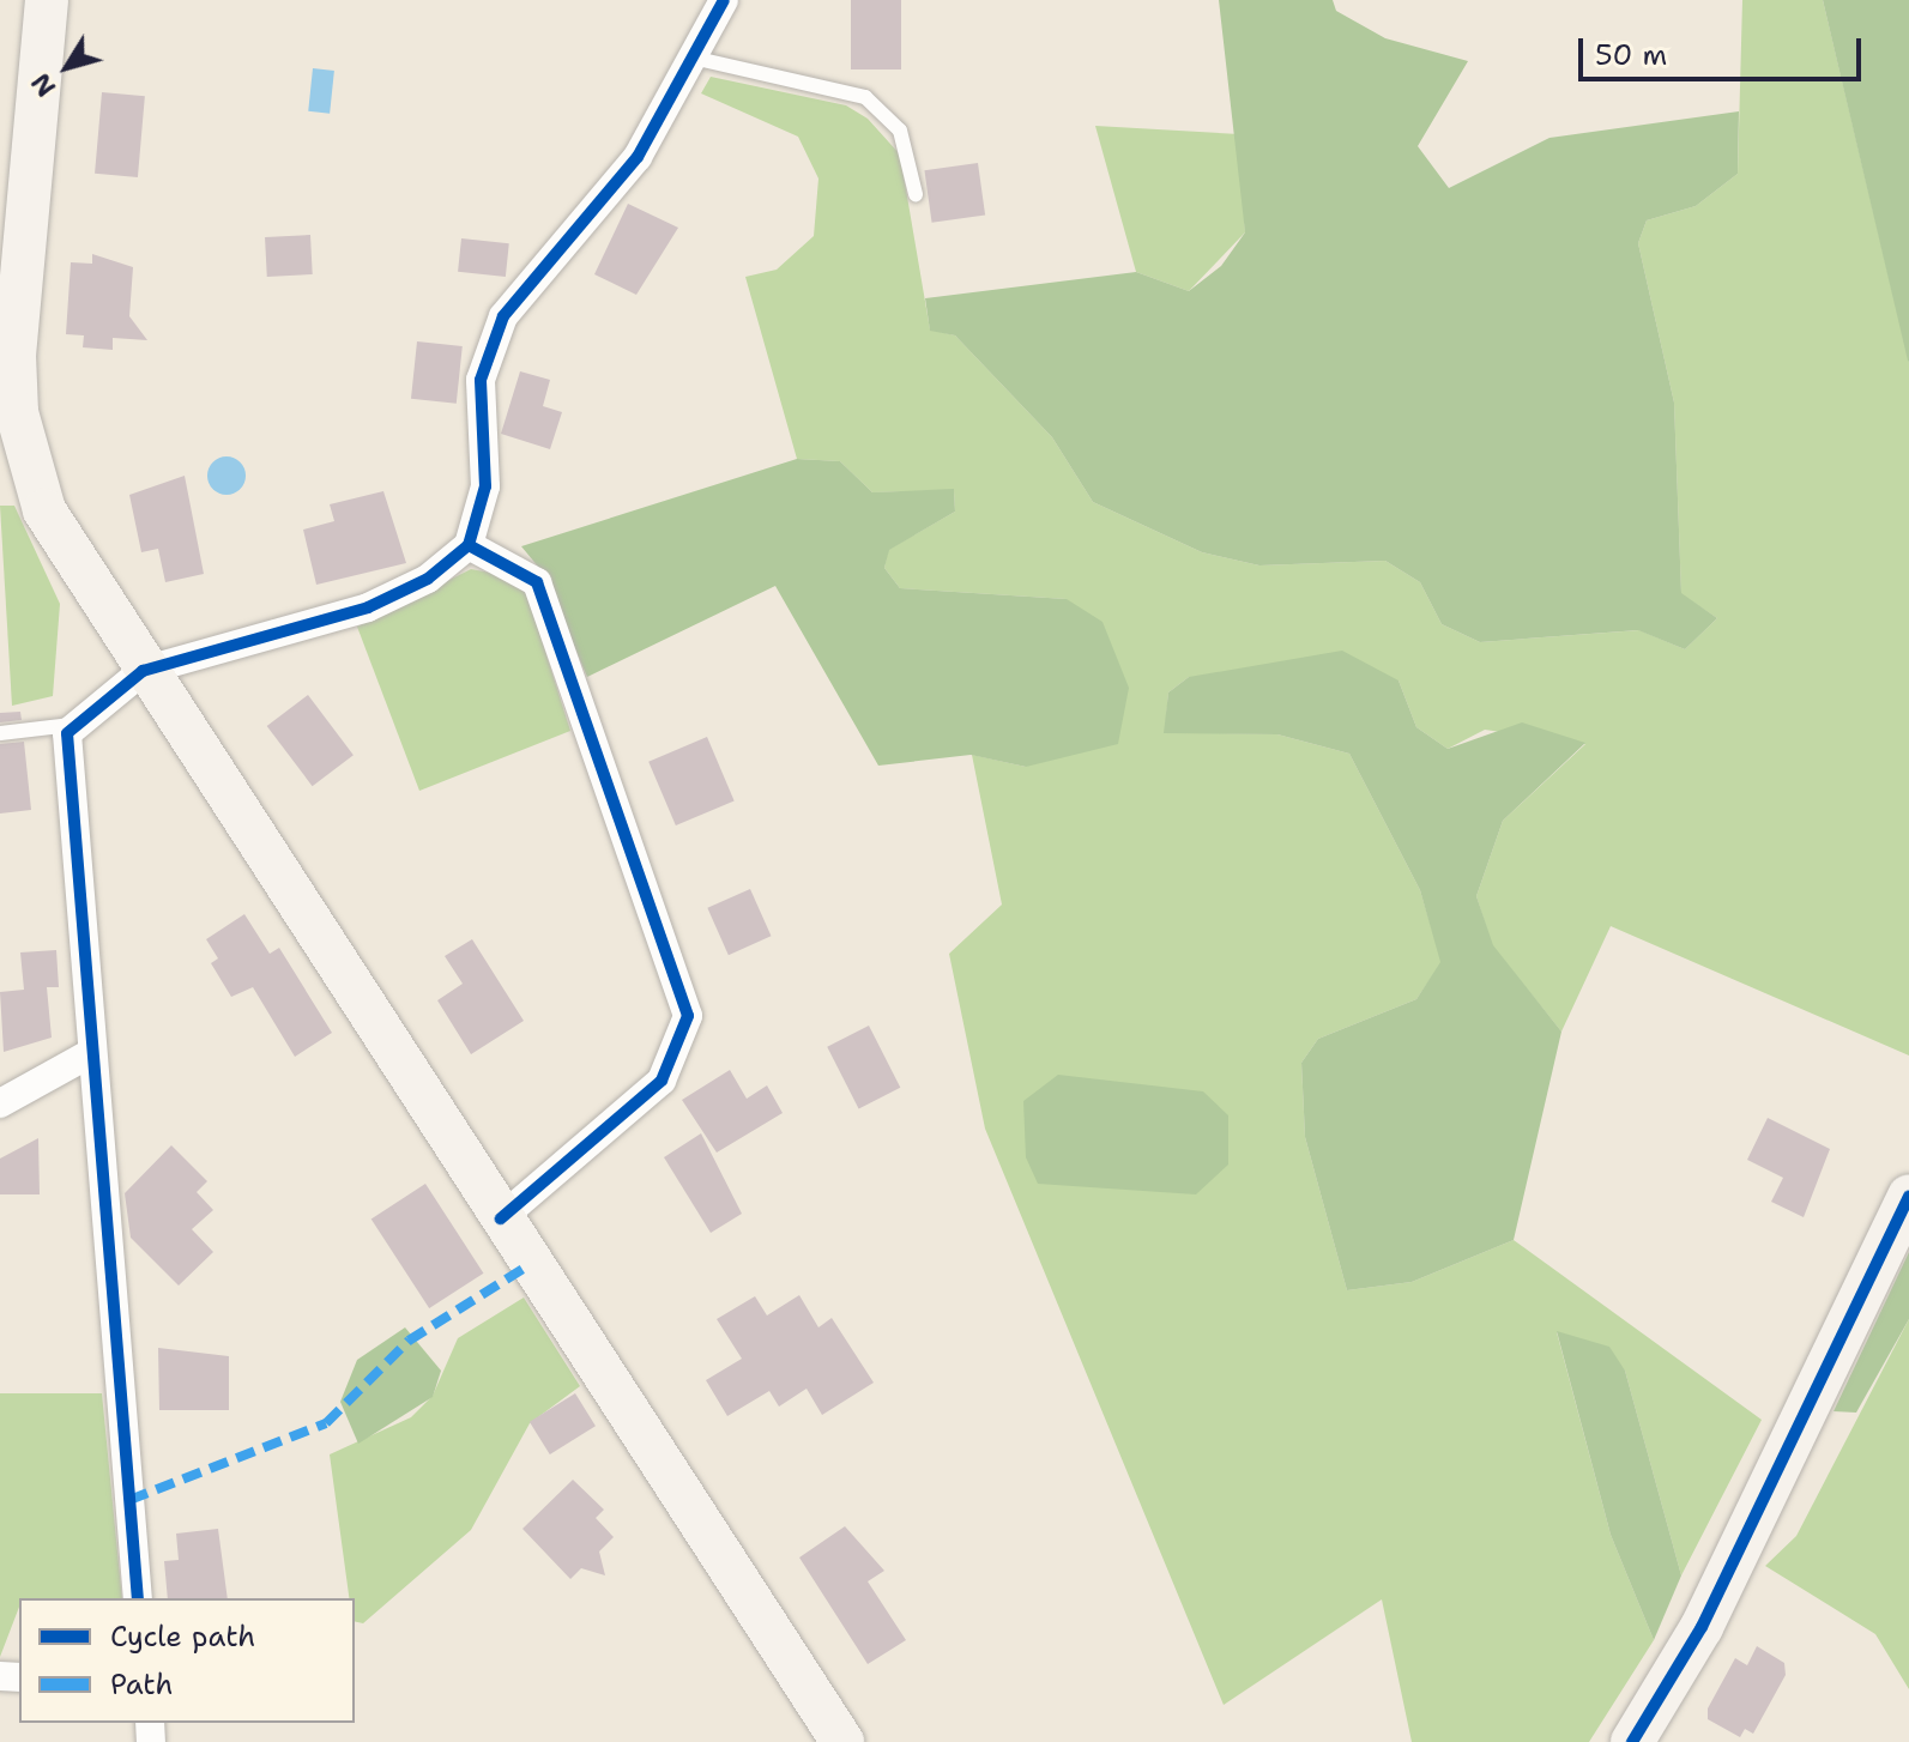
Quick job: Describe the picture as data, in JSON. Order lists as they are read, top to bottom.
{
  "legend": ["Cycle path", "Path"],
  "scale_bar": "50 m",
  "north": "bottom left"
}
